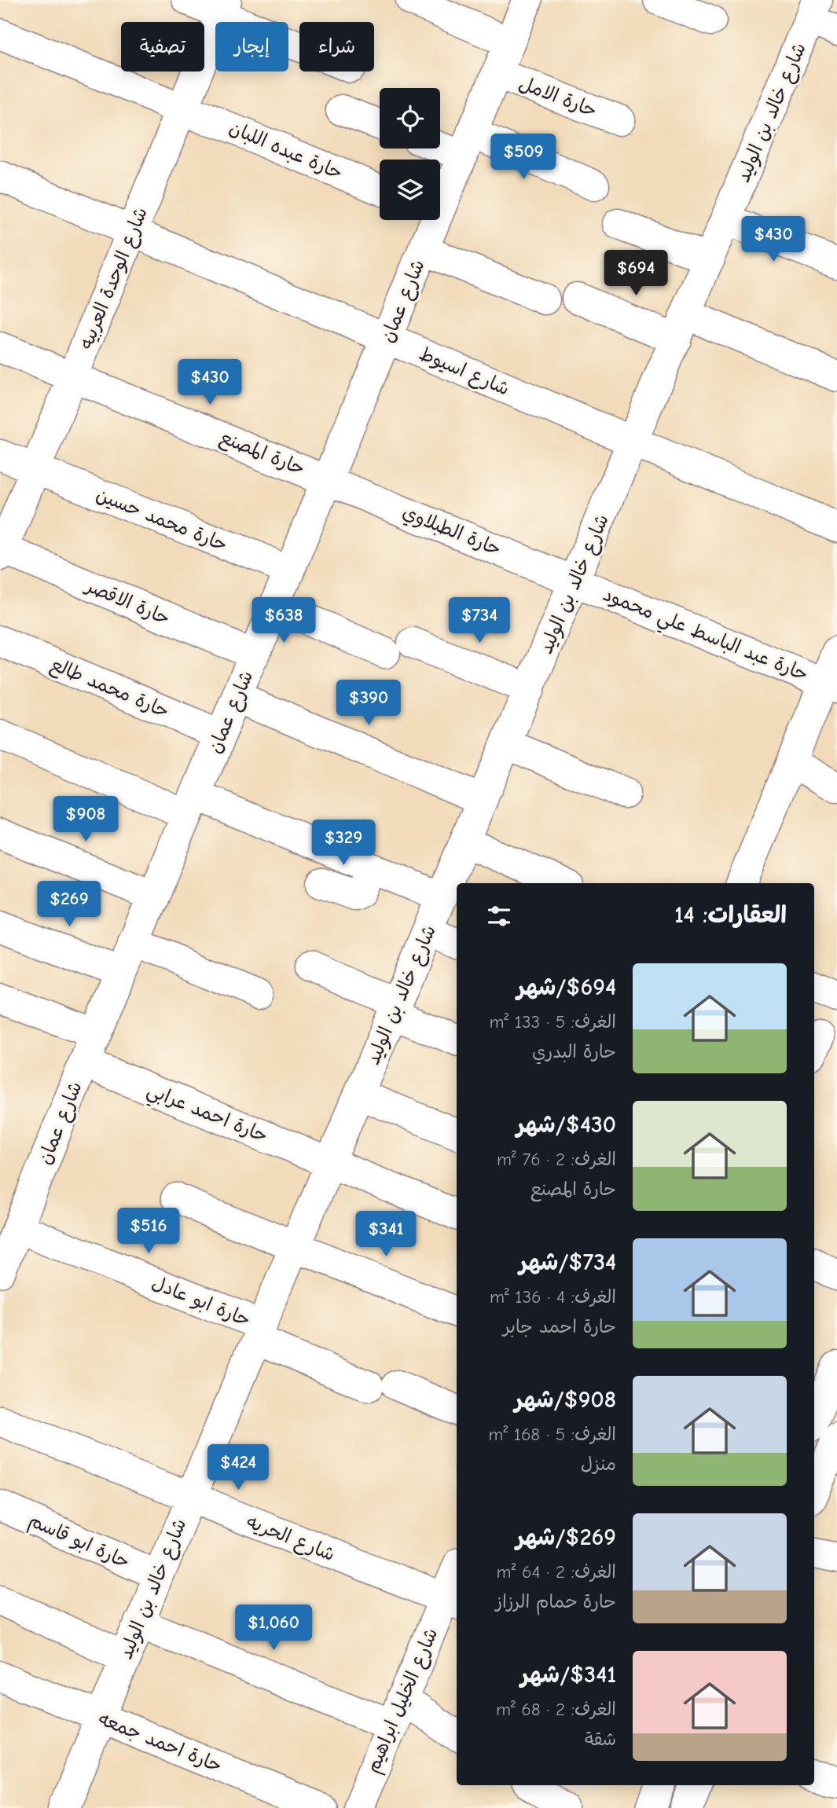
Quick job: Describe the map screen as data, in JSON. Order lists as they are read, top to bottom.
{
  "streets": {
    "street": [
      "حارة الامل",
      "شارع خالد بن الوليد",
      "حارة عبده اللبان",
      "شارع الوحدة العربيه",
      "شارع عمان",
      "شارع اسيوط",
      "حارة المصنع",
      "حارة محمد حسين",
      "حارة الطبلاوي",
      "حارة الاقصر",
      "حارة عبد الباسط علي محمود",
      "حارة محمد طالع",
      "حارة احمد عرابي",
      "حارة ابو عادل",
      "شارع الحريه",
      "حارة ابو قاسم",
      "شارع الخليل ابراهيم",
      "حارة احمد جمعه"
    ]
  },
  "crossings": [
    ["حارة الامل", "شارع عمان"],
    ["شارع خالد بن الوليد", "شارع اسيوط"],
    ["شارع خالد بن الوليد", "حارة الطبلاوي"],
    ["شارع خالد بن الوليد", "حارة عبد الباسط علي محمود"],
    ["شارع خالد بن الوليد", "حارة احمد عرابي"],
    ["شارع خالد بن الوليد", "حارة ابو عادل"],
    ["شارع خالد بن الوليد", "شارع الحريه"],
    ["شارع خالد بن الوليد", "حارة ابو قاسم"],
    ["شارع خالد بن الوليد", "حارة احمد جمعه"],
    ["حارة عبده اللبان", "شارع الوحدة العربيه"],
    ["شارع الوحدة العربيه", "شارع اسيوط"],
    ["شارع الوحدة العربيه", "حارة المصنع"],
    ["شارع الوحدة العربيه", "حارة محمد حسين"],
    ["شارع الوحدة العربيه", "حارة الاقصر"],
    ["شارع عمان", "شارع اسيوط"],
    ["شارع عمان", "حارة المصنع"],
    ["شارع عمان", "حارة محمد حسين"],
    ["شارع عمان", "حارة الطبلاوي"],
    ["شارع عمان", "حارة الاقصر"],
    ["شارع عمان", "حارة محمد طالع"],
    ["شارع عمان", "حارة احمد عرابي"],
    ["شارع عمان", "حارة ابو عادل"],
    ["حارة المصنع", "حارة الطبلاوي"],
    ["حارة الطبلاوي", "حارة عبد الباسط علي محمود"],
    ["شارع الحريه", "شارع الخليل ابراهيم"]
  ],
  "page": {
    "chip": ["شراء", "إيجار", "تصفية"],
    "price": [
      "$509",
      "$430",
      "$694",
      "$430",
      "$638",
      "$734",
      "$390",
      "$908",
      "$329",
      "$269",
      "$516",
      "$341",
      "$424",
      "$1,060"
    ],
    "heading": "العقارات: 14",
    "list": [
      {
        "name": "$694/شهر",
        "note": "الغرف: 5 · 133 m² · حارة البدري"
      },
      {
        "name": "$430/شهر",
        "note": "الغرف: 2 · 76 m² · حارة المصنع"
      },
      {
        "name": "$734/شهر",
        "note": "الغرف: 4 · 136 m² · حارة احمد جابر"
      },
      {
        "name": "$908/شهر",
        "note": "الغرف: 5 · 168 m² · منزل"
      },
      {
        "name": "$269/شهر",
        "note": "الغرف: 2 · 64 m² · حارة حمام الرزاز"
      },
      {
        "name": "$341/شهر",
        "note": "الغرف: 2 · 68 m² · شقة"
      }
    ]
  }
}
